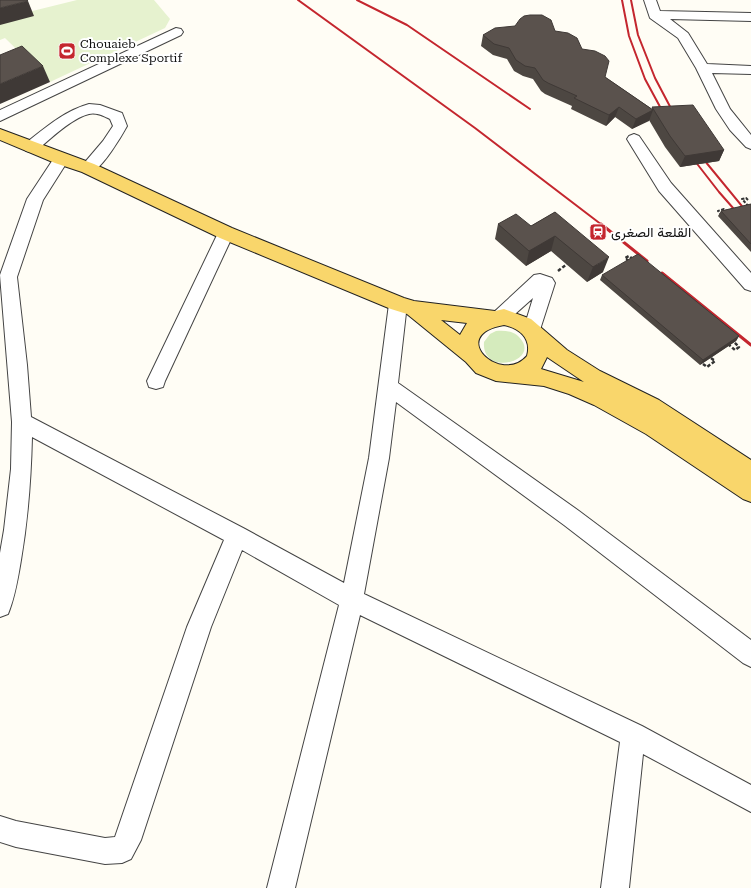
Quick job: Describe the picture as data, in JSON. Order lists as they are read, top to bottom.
{
  "places": {
    "sports": ["Chouaieb Complexe Sportif"],
    "station": ["القلعة الصغرى"]
  }
}
